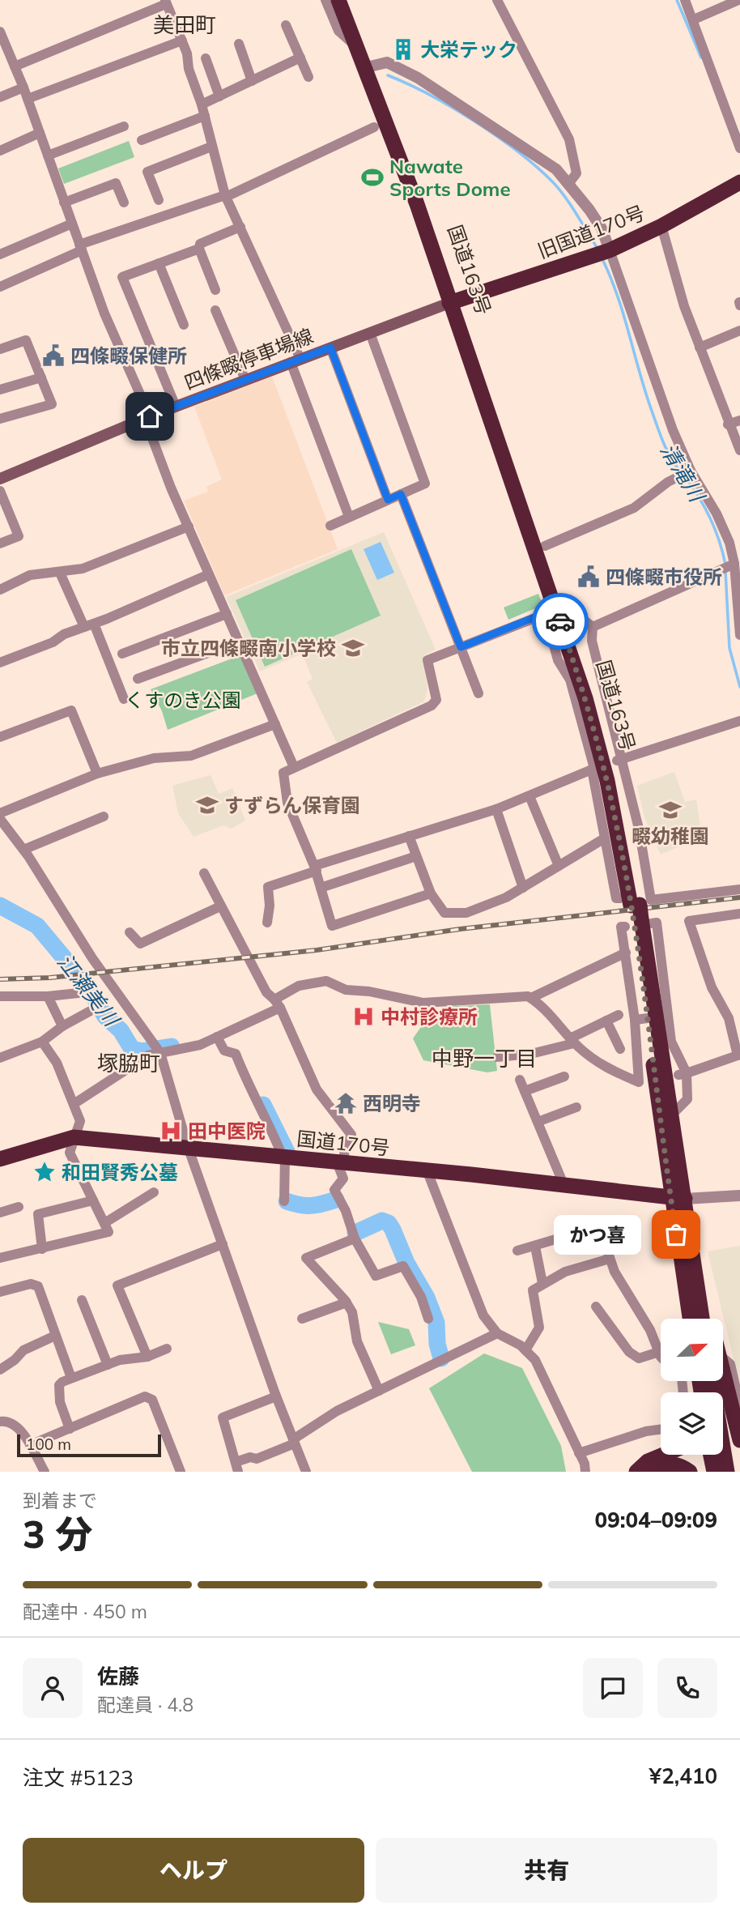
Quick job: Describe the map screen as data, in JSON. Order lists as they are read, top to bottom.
{
  "streets": {
    "highway": ["旧国道170号", "国道163号", "国道170号"],
    "main road": ["四條畷停車場線"]
  },
  "crossings": [
    ["旧国道170号", "国道163号"],
    ["旧国道170号", "四條畷停車場線"],
    ["国道163号", "四條畷停車場線"],
    ["国道163号", "国道170号"]
  ],
  "districts": ["美田町", "中野一丁目", "塚脇町"],
  "water": ["清滝川", "江瀬美川"],
  "parks": ["くすのき公園"],
  "places": {
    "building": ["大栄テック"],
    "sports": ["Nawate Sports Dome"],
    "public building": ["四條畷保健所", "四條畷市役所"],
    "school or university": ["市立四條畷南小学校", "すずらん保育園", "畷幼稚園"],
    "hospital": ["中村診療所", "田中医院"],
    "temple": ["西明寺"],
    "place": ["和田賢秀公墓"],
    "other": ["かつ喜"]
  },
  "scale_bar": "100 m",
  "north": "top right",
  "page": {
    "bubble": "かつ喜",
    "scale": "100 m",
    "heading": ["3 分", "到着まで", "09:04–09:09"],
    "panel": [
      "佐藤",
      "配達員 · 4.8",
      "注文 #5123",
      "¥2,410"
    ],
    "bar": "配達中 · 450 m",
    "buttons": ["ヘルプ", "共有"]
  }
}
